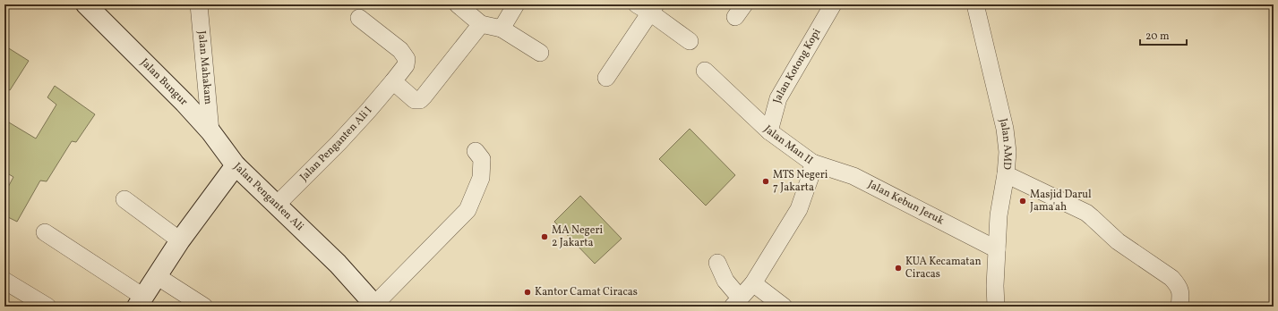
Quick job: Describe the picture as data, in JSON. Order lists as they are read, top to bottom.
{
  "streets": {
    "street": [
      "Jalan Kotong Kopi",
      "Jalan Mahakam",
      "Jalan Bungur",
      "Jalan Penganten Ali I",
      "Jalan AMD",
      "Jalan Man II",
      "Jalan Penganten Ali",
      "Jalan Kebun Jeruk"
    ]
  },
  "crossings": [
    ["Jalan Kotong Kopi", "Jalan Man II"],
    ["Jalan Mahakam", "Jalan Bungur"],
    ["Jalan Bungur", "Jalan Penganten Ali"],
    ["Jalan Penganten Ali I", "Jalan Penganten Ali"],
    ["Jalan AMD", "Jalan Kebun Jeruk"],
    ["Jalan Man II", "Jalan Kebun Jeruk"]
  ],
  "places": [
    "MTS Negeri 7 Jakarta",
    "Masjid Darul Jama'ah",
    "MA Negeri 2 Jakarta",
    "KUA Kecamatan Ciracas",
    "Kantor Camat Ciracas"
  ],
  "scale_bar": "20 m"
}
